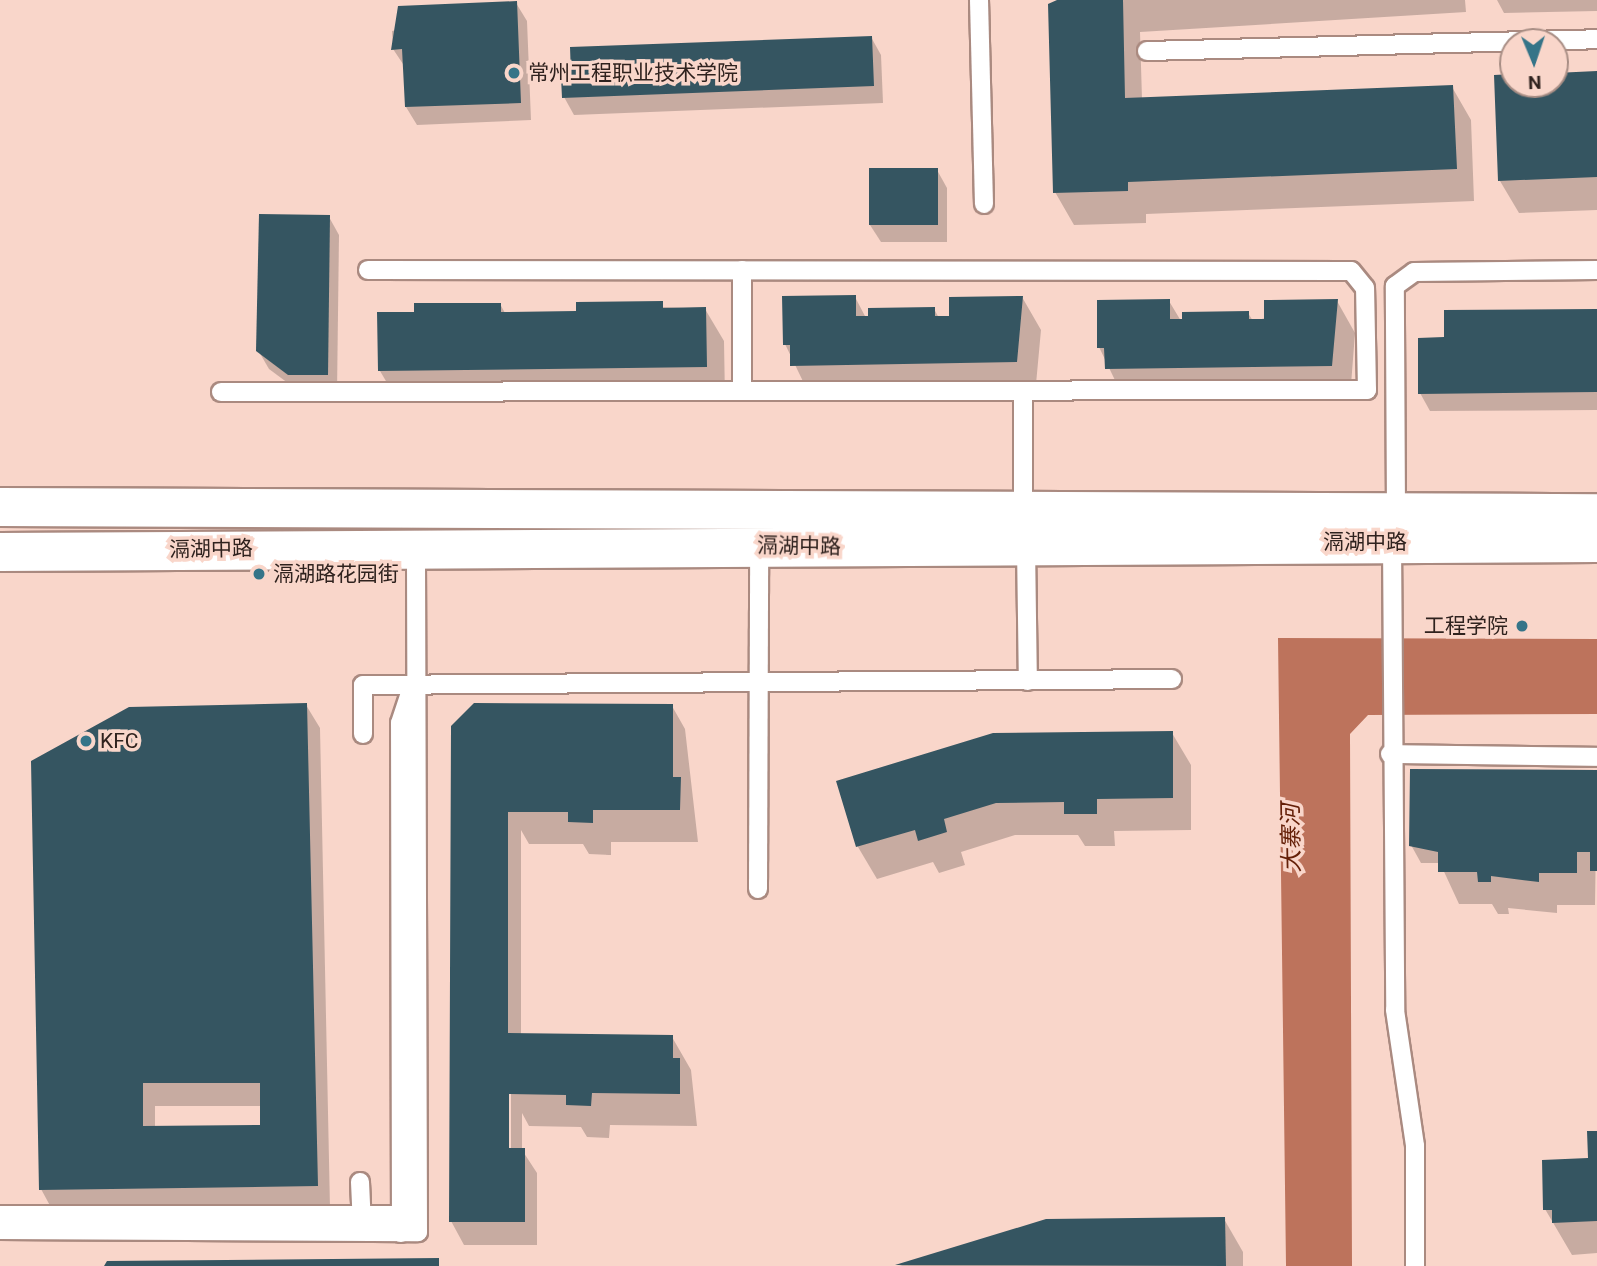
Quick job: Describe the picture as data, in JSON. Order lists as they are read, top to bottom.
{
  "streets": {
    "main road": ["滆湖中路"]
  },
  "water": ["大寨河"],
  "places": [
    "常州工程职业技术学院",
    "滆湖路花园街",
    "工程学院",
    "KFC"
  ],
  "north": "bottom"
}
